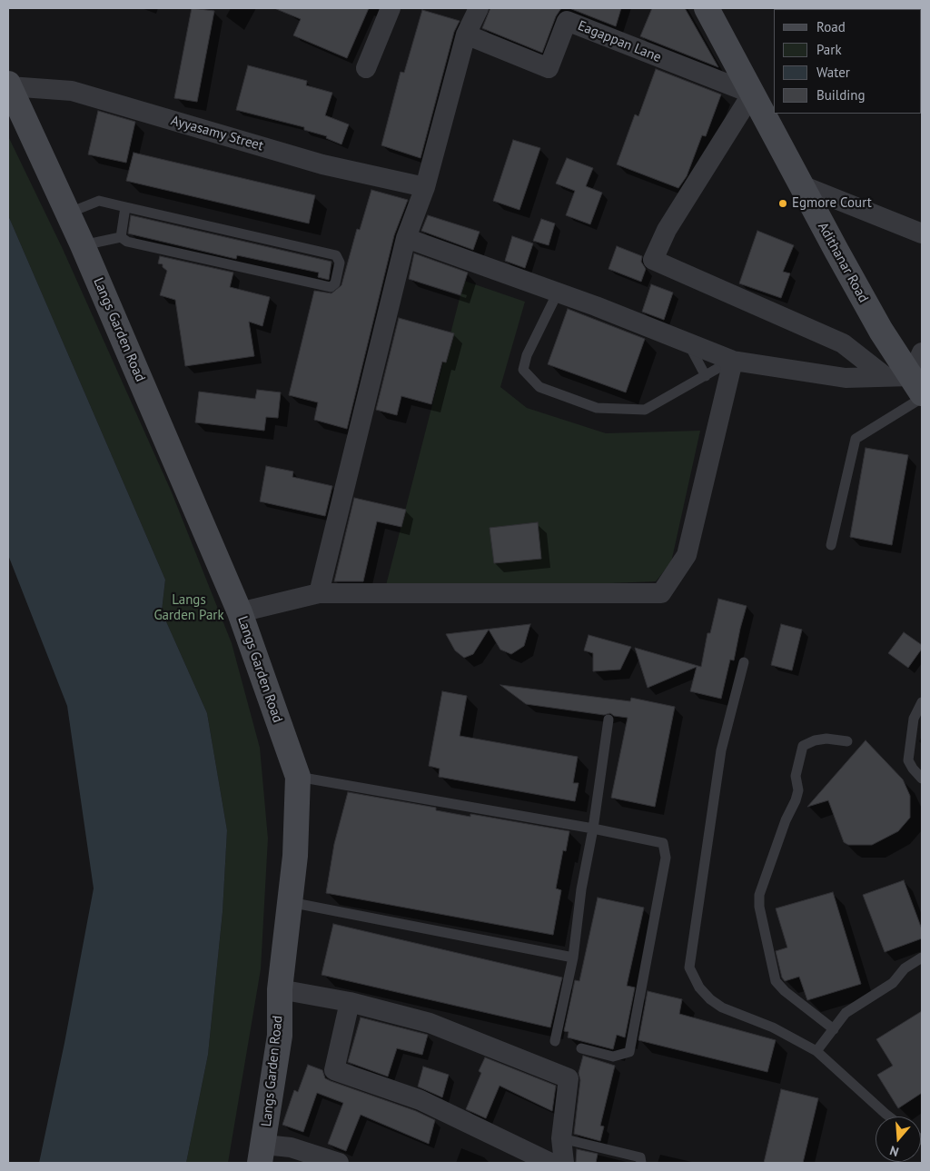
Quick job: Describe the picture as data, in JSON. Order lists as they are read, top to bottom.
{
  "streets": {
    "street": [
      "Eagappan Lane",
      "Ayyasamy Street",
      "Adithanar Road",
      "Langs Garden Road"
    ]
  },
  "crossings": [
    ["Eagappan Lane", "Adithanar Road"],
    ["Ayyasamy Street", "Langs Garden Road"]
  ],
  "parks": ["Langs Garden Park"],
  "places": ["Egmore Court"],
  "legend": [
    "Road",
    "Park",
    "Water",
    "Building"
  ],
  "north": "bottom"
}
